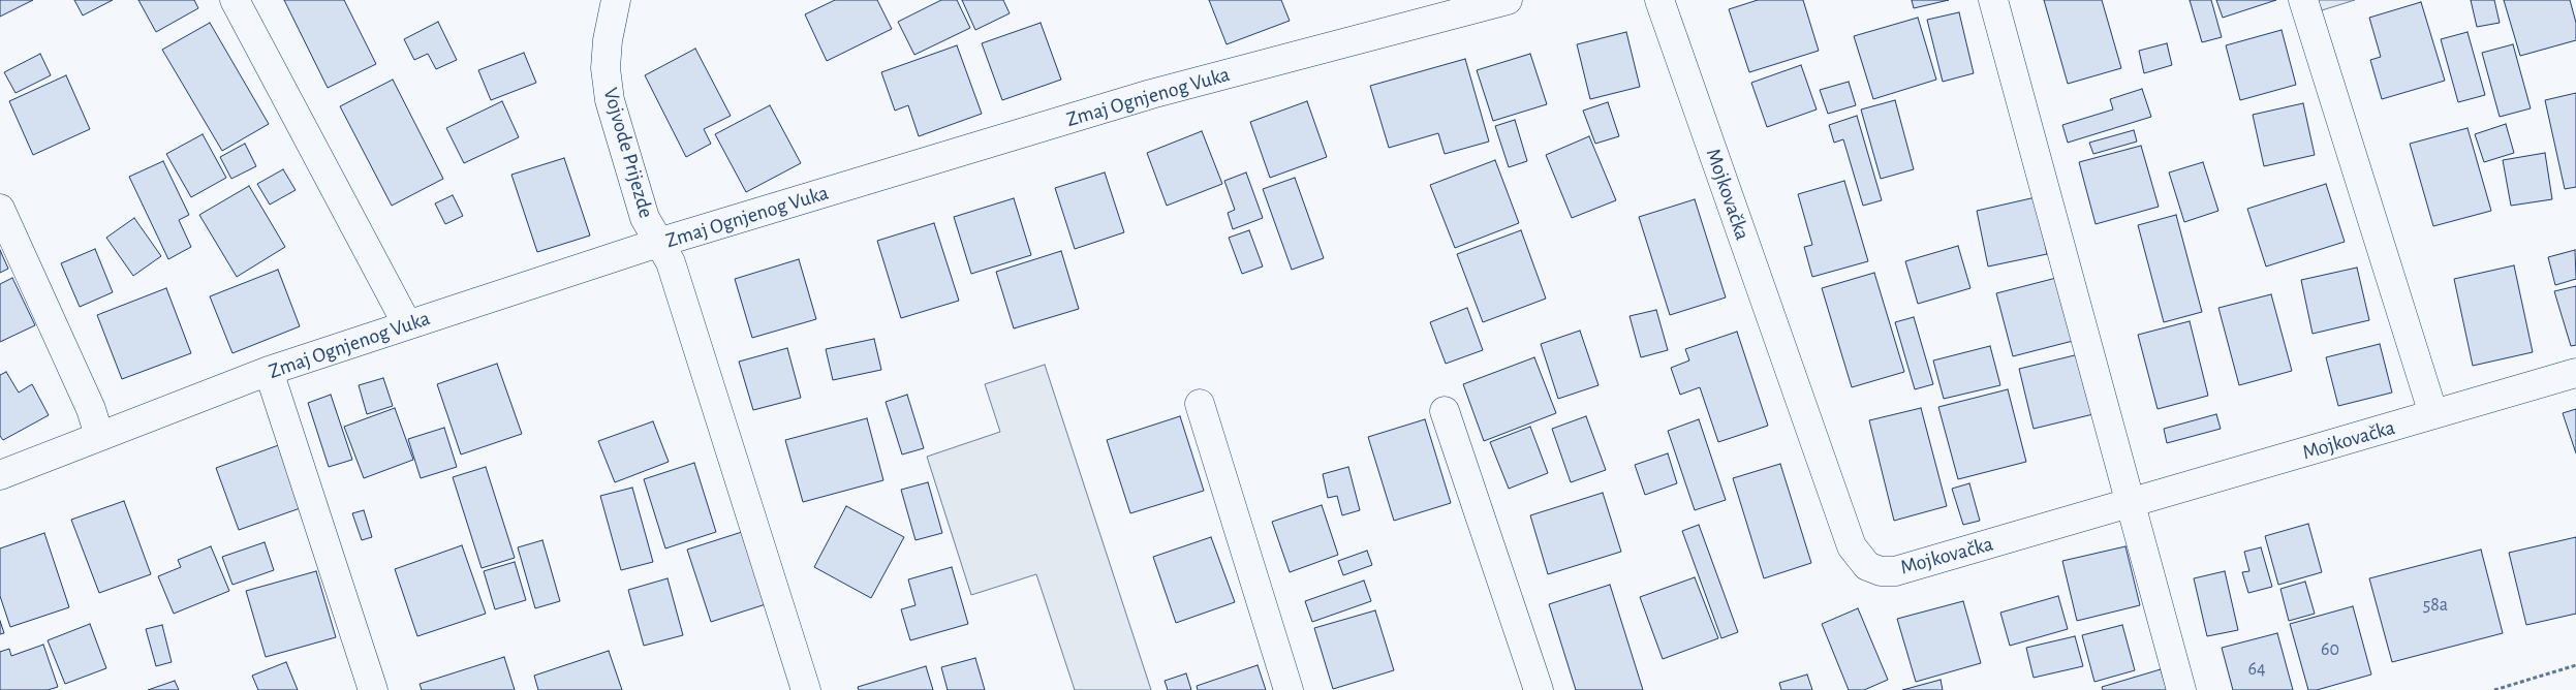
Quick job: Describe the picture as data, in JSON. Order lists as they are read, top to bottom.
{
  "streets": {
    "street": ["Zmaj Ognjenog Vuka", "Vojvode Prijezde", "Mojkovačka"]
  },
  "crossings": [
    ["Zmaj Ognjenog Vuka", "Vojvode Prijezde"]
  ],
  "house_numbers": ["58a", "60", "64"]
}
